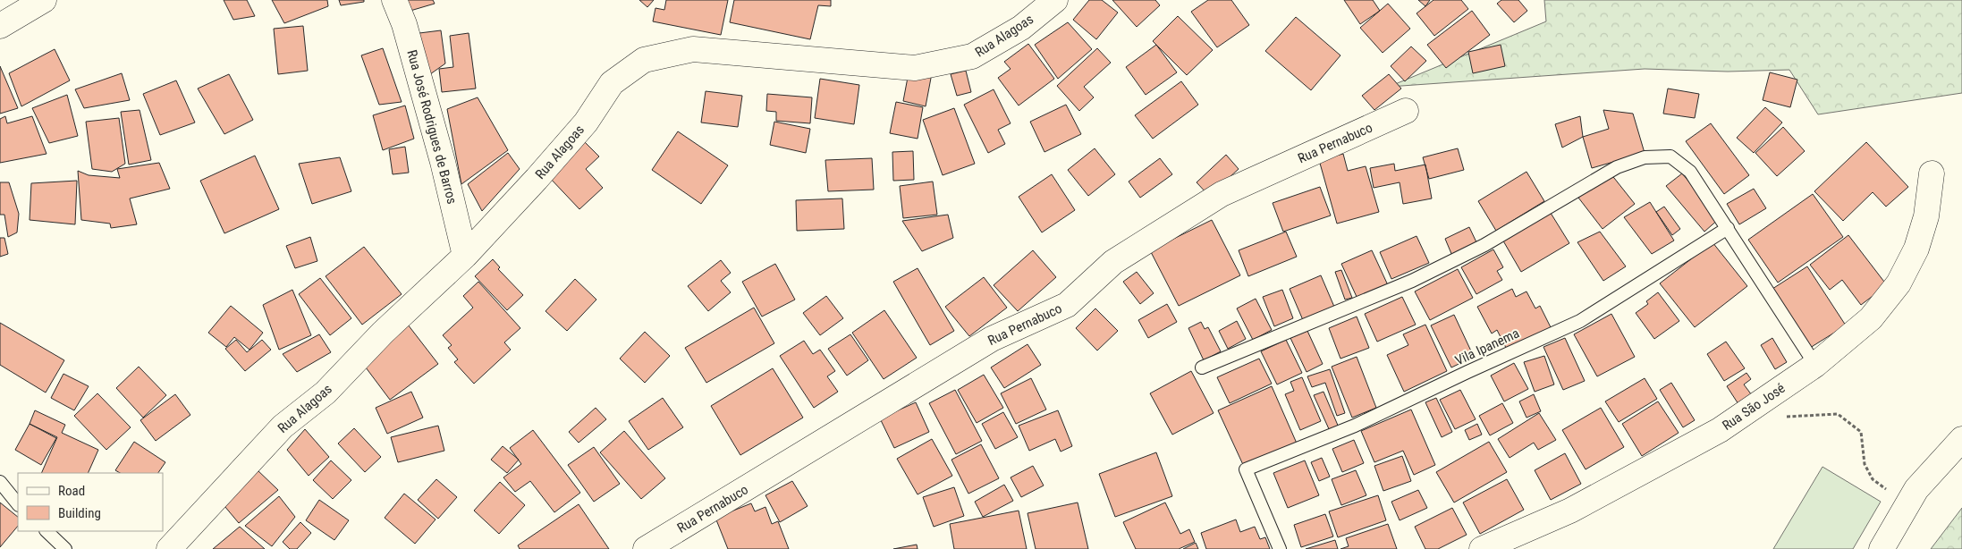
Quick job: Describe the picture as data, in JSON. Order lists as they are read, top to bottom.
{
  "streets": {
    "street": [
      "Rua Alagoas",
      "Rua José Rodrigues de Barros",
      "Rua Pernabuco",
      "Rua São José"
    ],
    "lane": ["Vila Ipanema"]
  },
  "crossings": [
    ["Rua Alagoas", "Rua José Rodrigues de Barros"]
  ],
  "legend": ["Road", "Building"]
}
